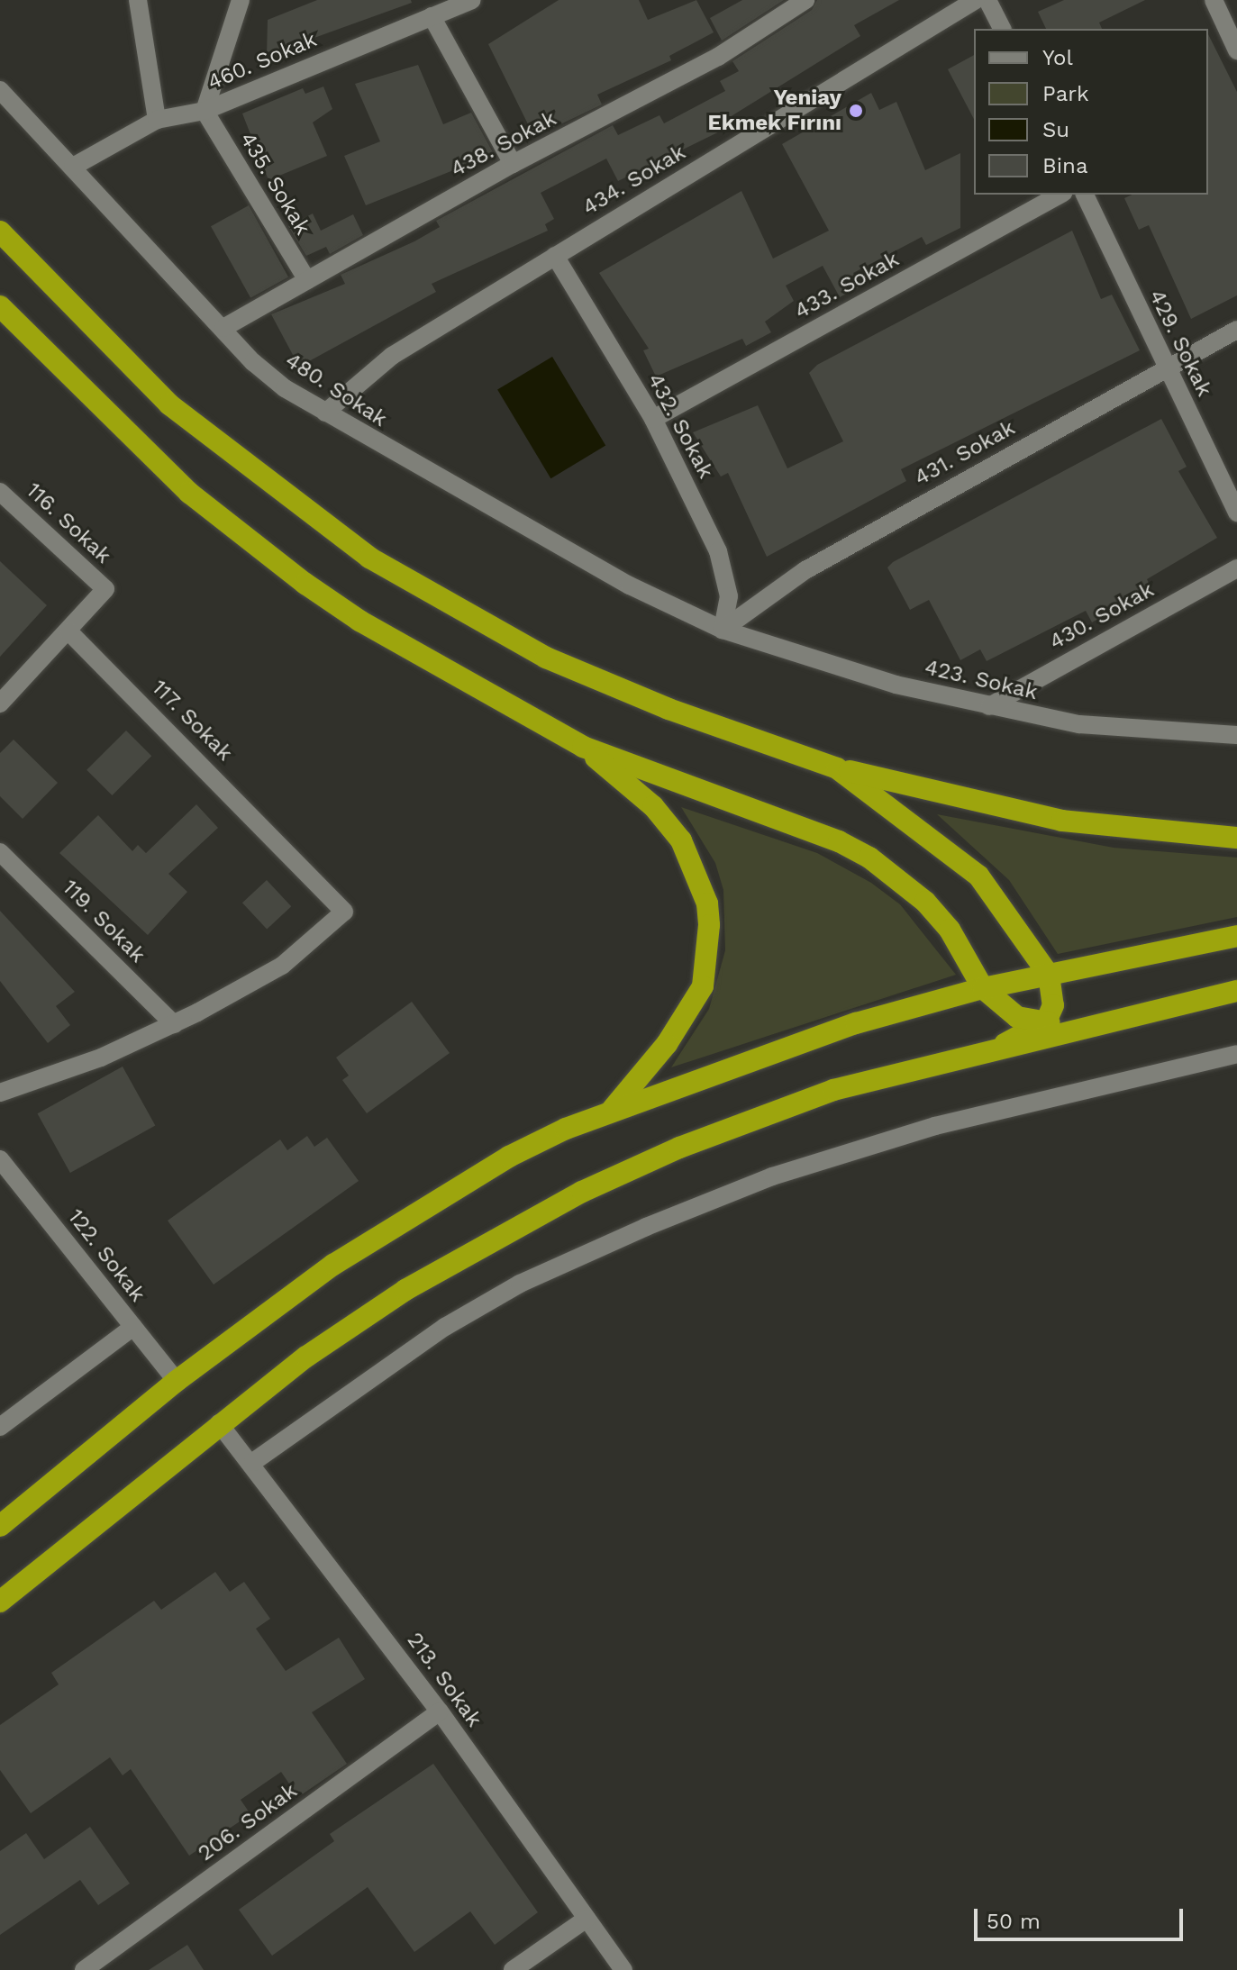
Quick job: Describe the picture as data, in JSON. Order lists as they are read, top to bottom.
{
  "streets": {
    "street": [
      "460. Sokak",
      "438. Sokak",
      "434. Sokak",
      "435. Sokak",
      "433. Sokak",
      "429. Sokak",
      "480. Sokak",
      "432. Sokak",
      "431. Sokak",
      "116. Sokak",
      "430. Sokak",
      "423. Sokak",
      "117. Sokak",
      "119. Sokak",
      "122. Sokak",
      "213. Sokak",
      "206. Sokak"
    ]
  },
  "crossings": [
    ["460. Sokak", "435. Sokak"],
    ["460. Sokak", "480. Sokak"],
    ["438. Sokak", "435. Sokak"],
    ["438. Sokak", "480. Sokak"],
    ["434. Sokak", "480. Sokak"],
    ["434. Sokak", "432. Sokak"],
    ["433. Sokak", "432. Sokak"],
    ["429. Sokak", "431. Sokak"],
    ["480. Sokak", "432. Sokak"],
    ["480. Sokak", "431. Sokak"],
    ["480. Sokak", "423. Sokak"],
    ["432. Sokak", "431. Sokak"],
    ["432. Sokak", "423. Sokak"],
    ["431. Sokak", "423. Sokak"],
    ["116. Sokak", "117. Sokak"],
    ["430. Sokak", "423. Sokak"],
    ["117. Sokak", "119. Sokak"],
    ["213. Sokak", "206. Sokak"]
  ],
  "places": ["Yeniay Ekmek Fırını"],
  "legend": [
    "Yol",
    "Park",
    "Su",
    "Bina"
  ],
  "scale_bar": "50 m"
}
